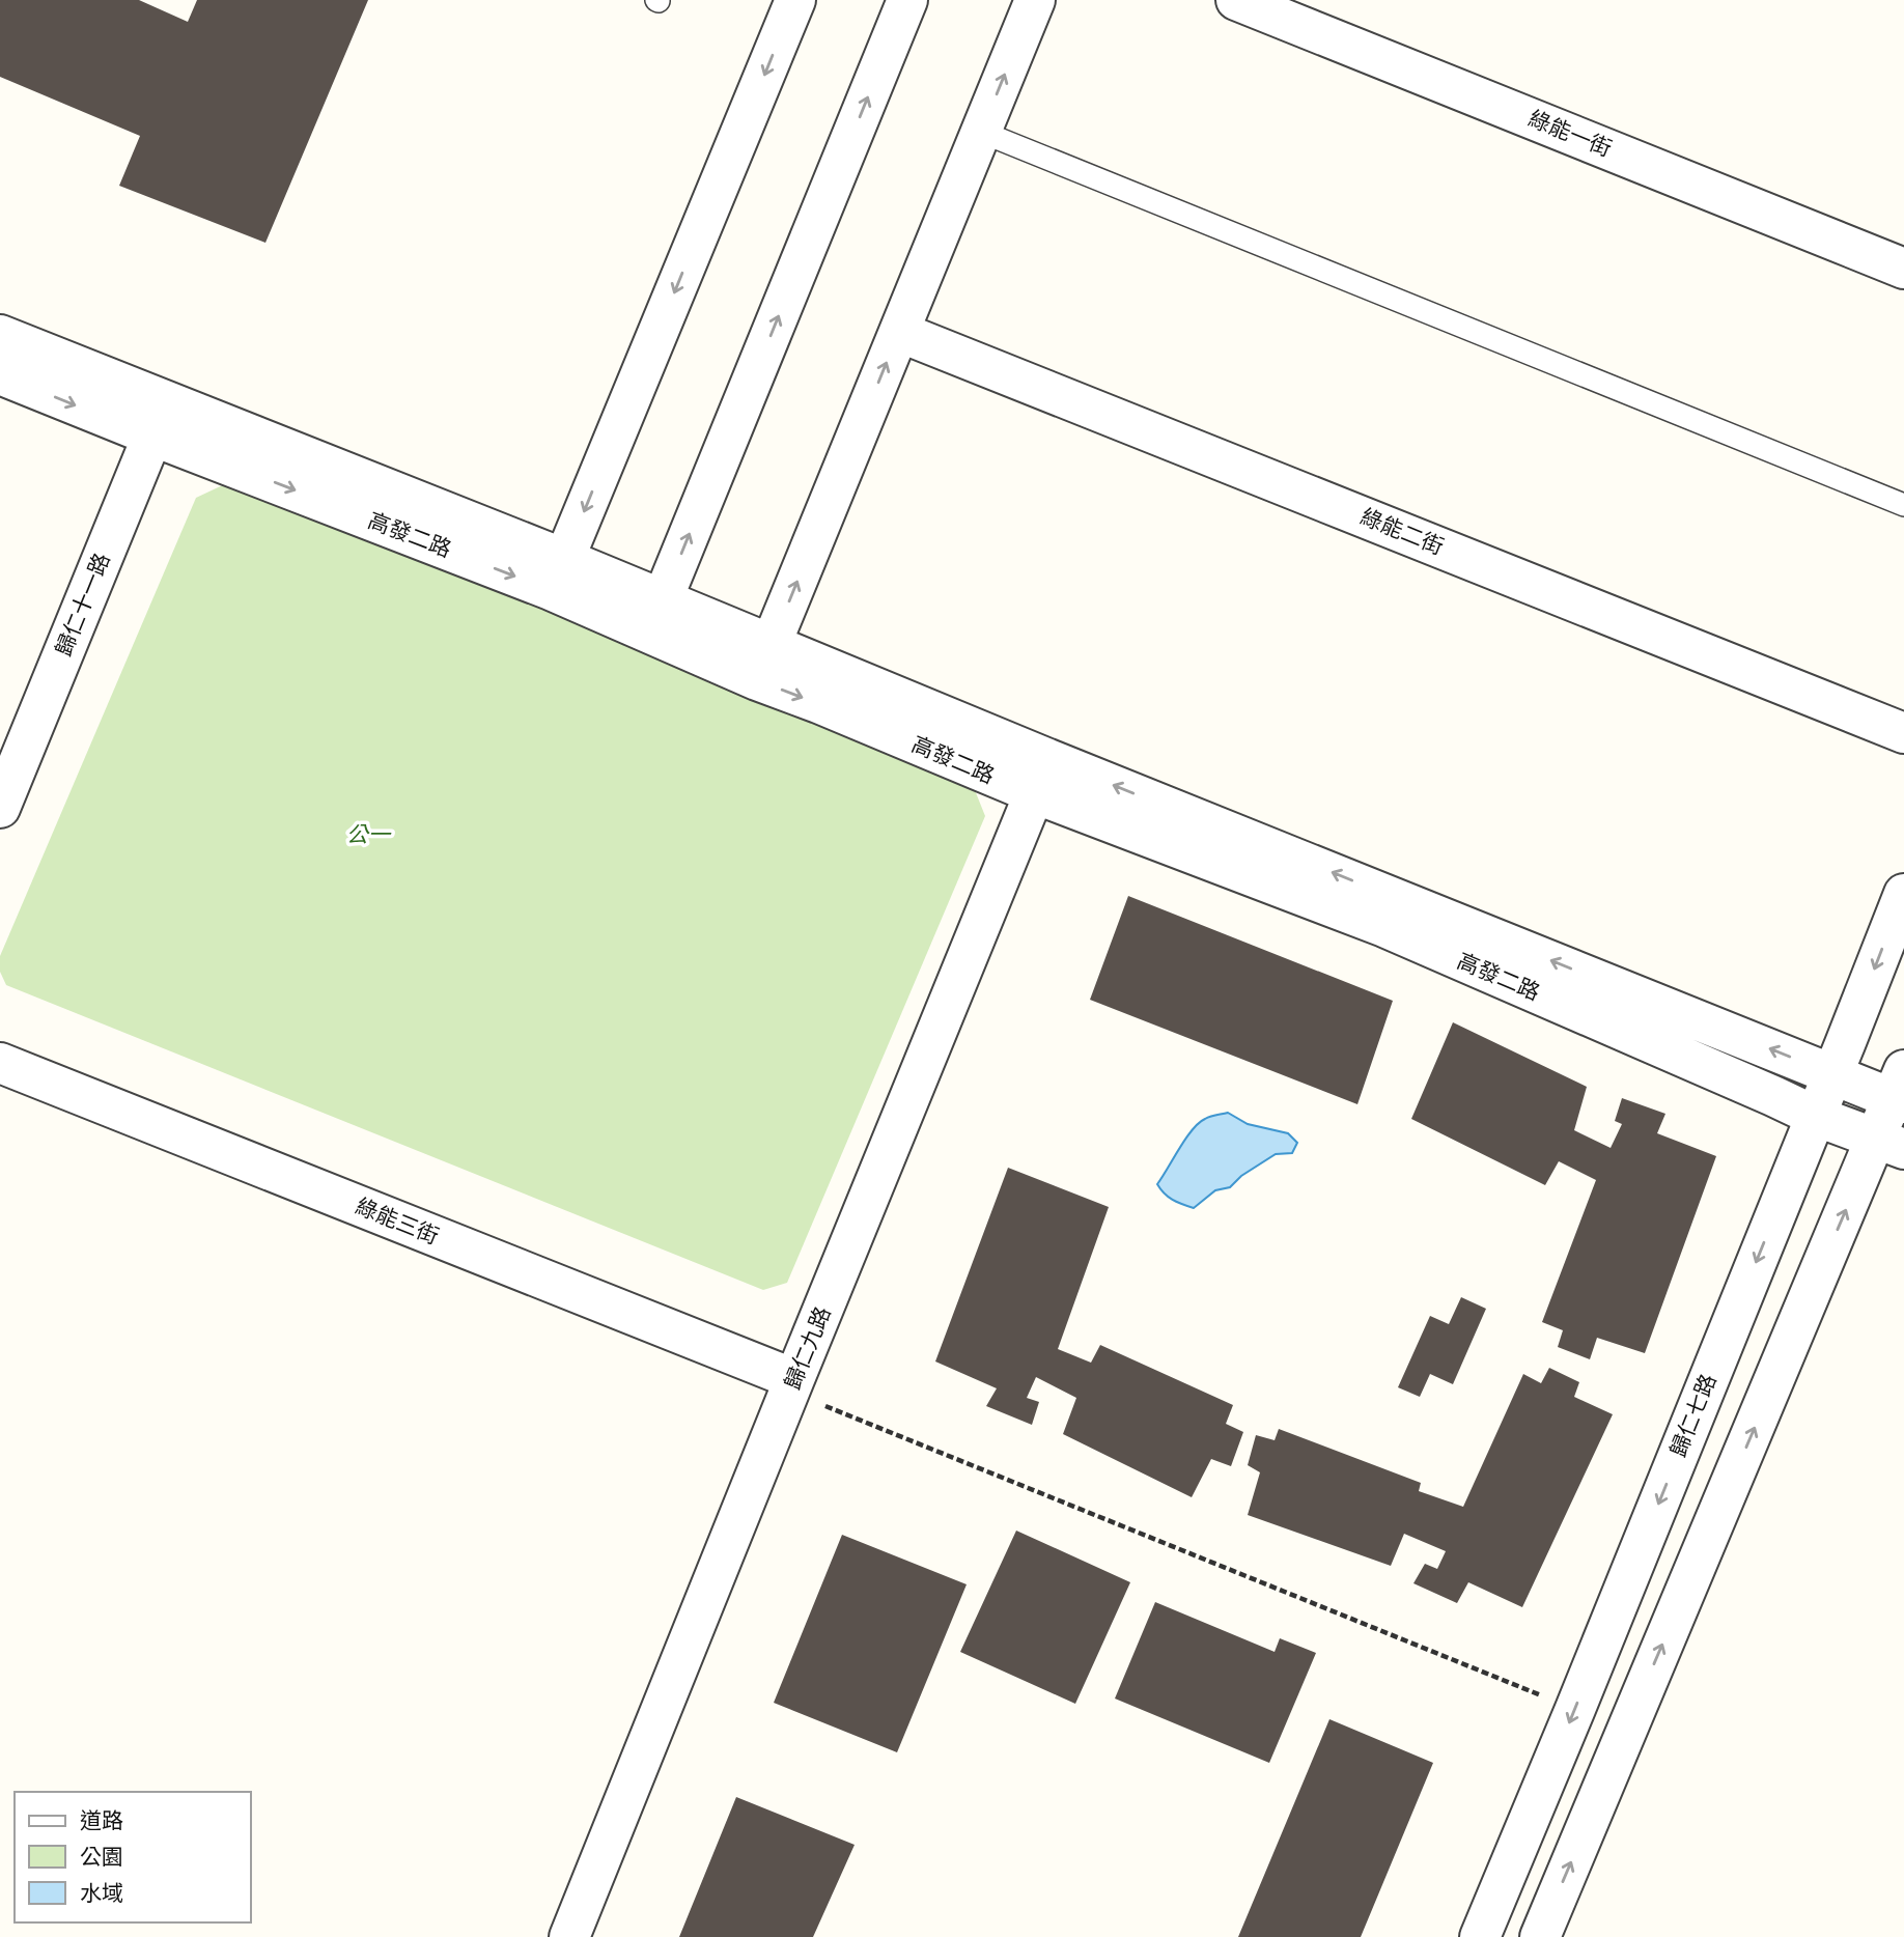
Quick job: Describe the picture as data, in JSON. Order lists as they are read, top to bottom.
{
  "streets": {
    "street": [
      "綠能一街",
      "綠能二街",
      "高發二路",
      "歸仁十一路",
      "綠能三街",
      "歸仁九路",
      "歸仁七路"
    ]
  },
  "crossings": [
    ["高發二路", "歸仁十一路"],
    ["高發二路", "歸仁九路"],
    ["高發二路", "歸仁七路"],
    ["綠能三街", "歸仁九路"]
  ],
  "parks": ["公一"],
  "legend": ["道路", "公園", "水域"]
}
